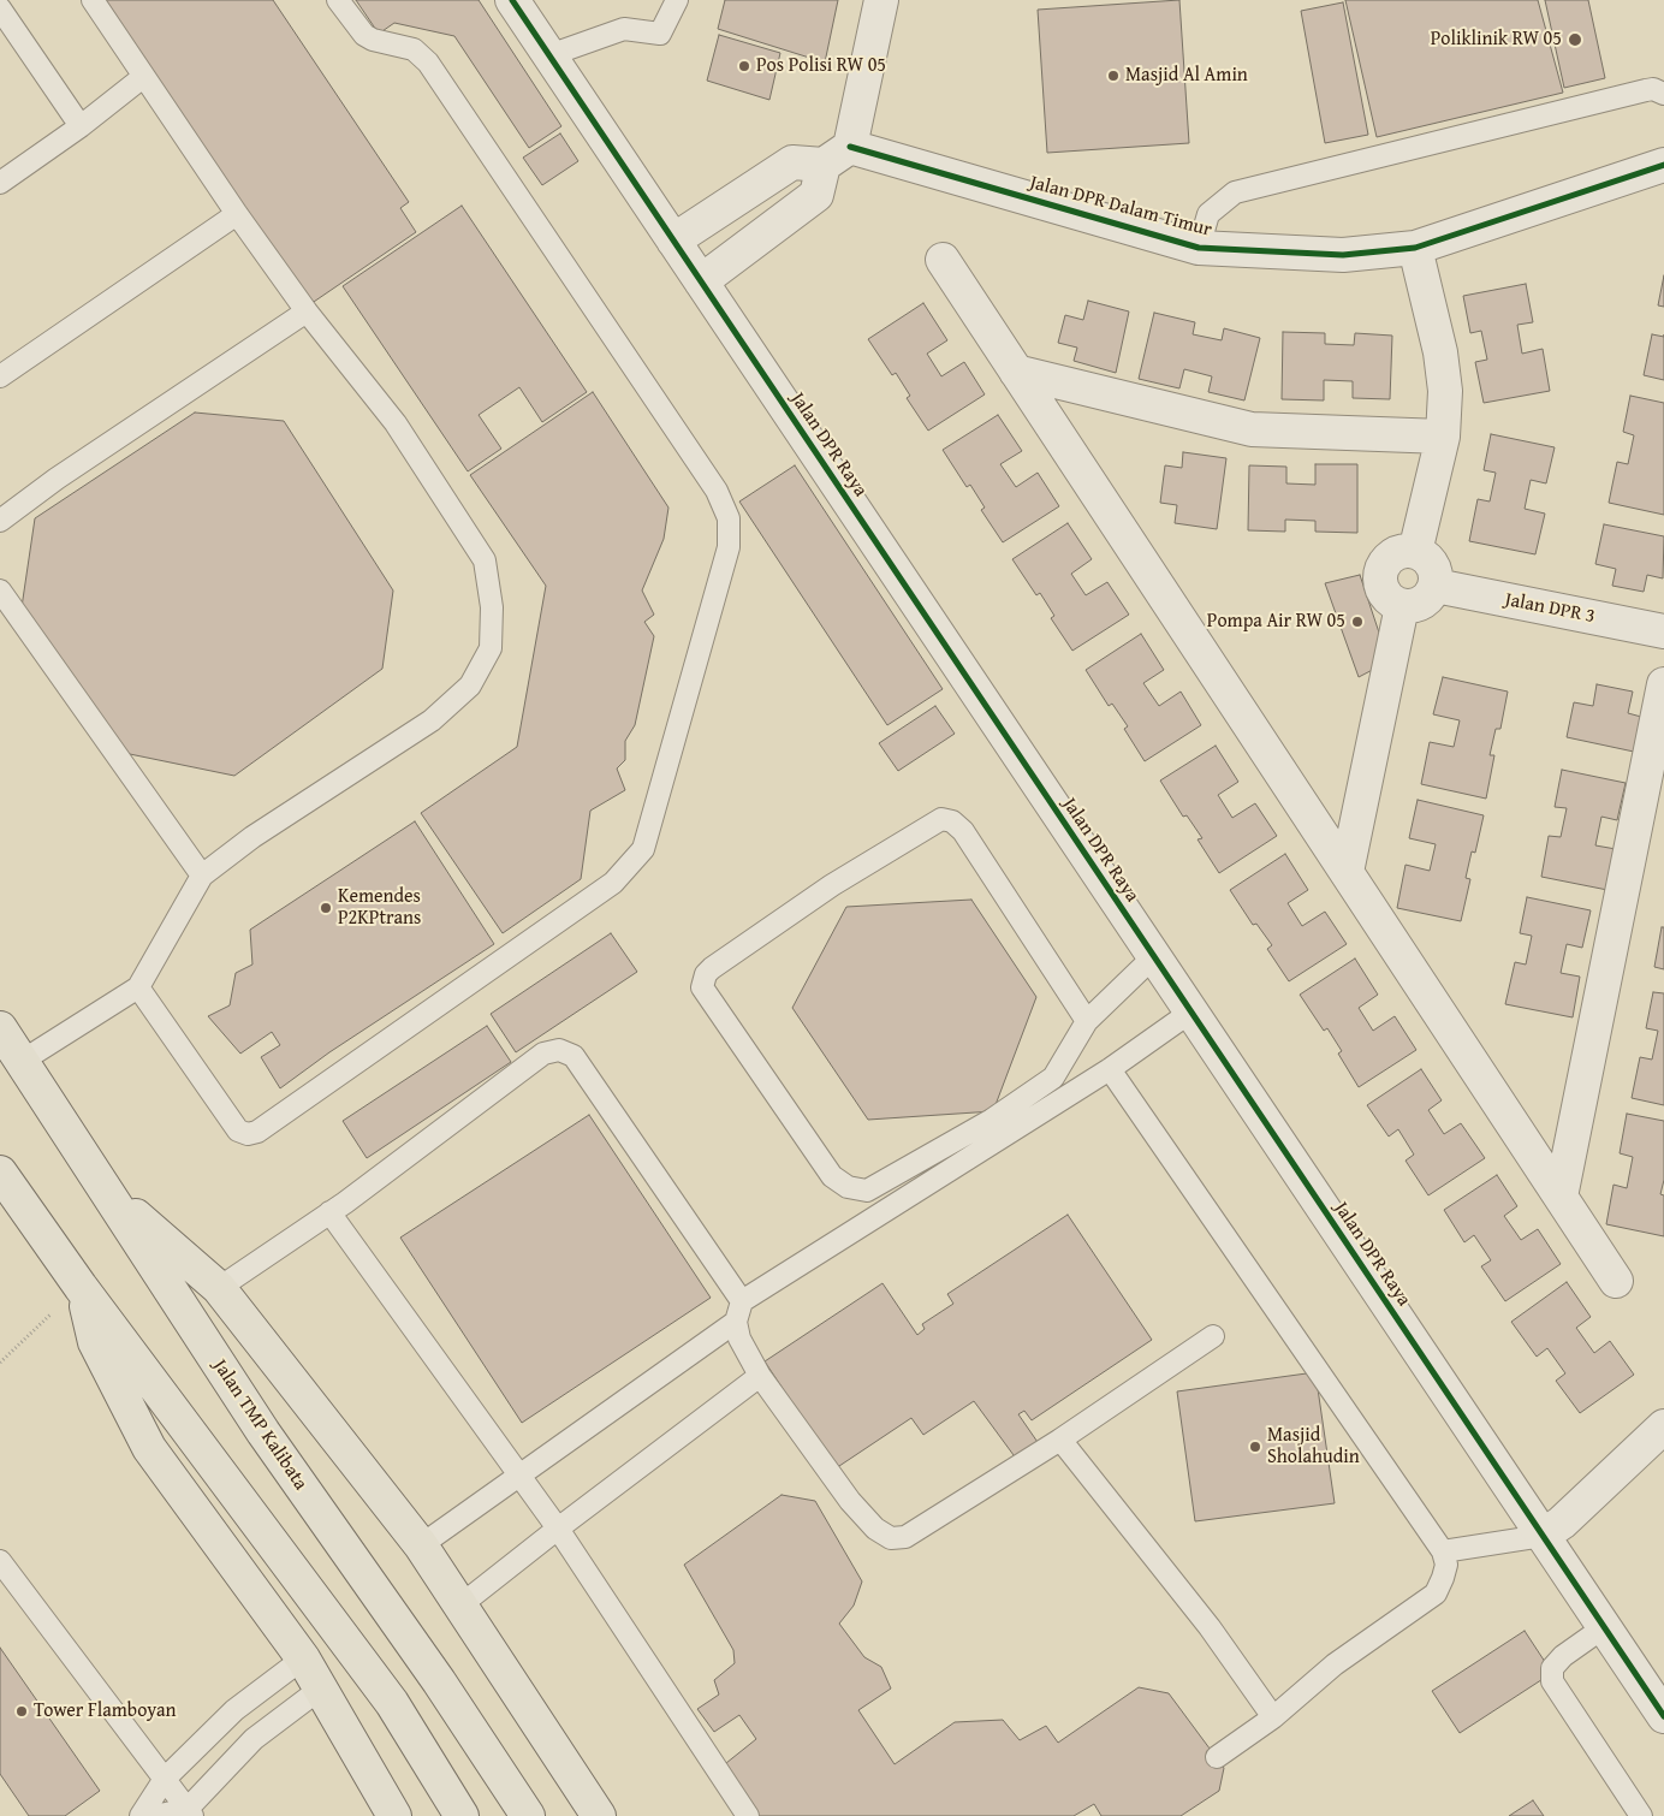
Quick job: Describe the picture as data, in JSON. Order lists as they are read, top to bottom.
{
  "streets": {
    "main road": ["Jalan TMP Kalibata"],
    "street": ["Jalan DPR Dalam Timur", "Jalan DPR Raya", "Jalan DPR 3"]
  },
  "crossings": [
    ["Jalan DPR Dalam Timur", "Jalan DPR Raya"]
  ],
  "places": [
    "Poliklinik RW 05",
    "Pos Polisi RW 05",
    "Masjid Al Amin",
    "Pompa Air RW 05",
    "Kemendes P2KPtrans",
    "Masjid Sholahudin",
    "Tower Flamboyan"
  ]
}
